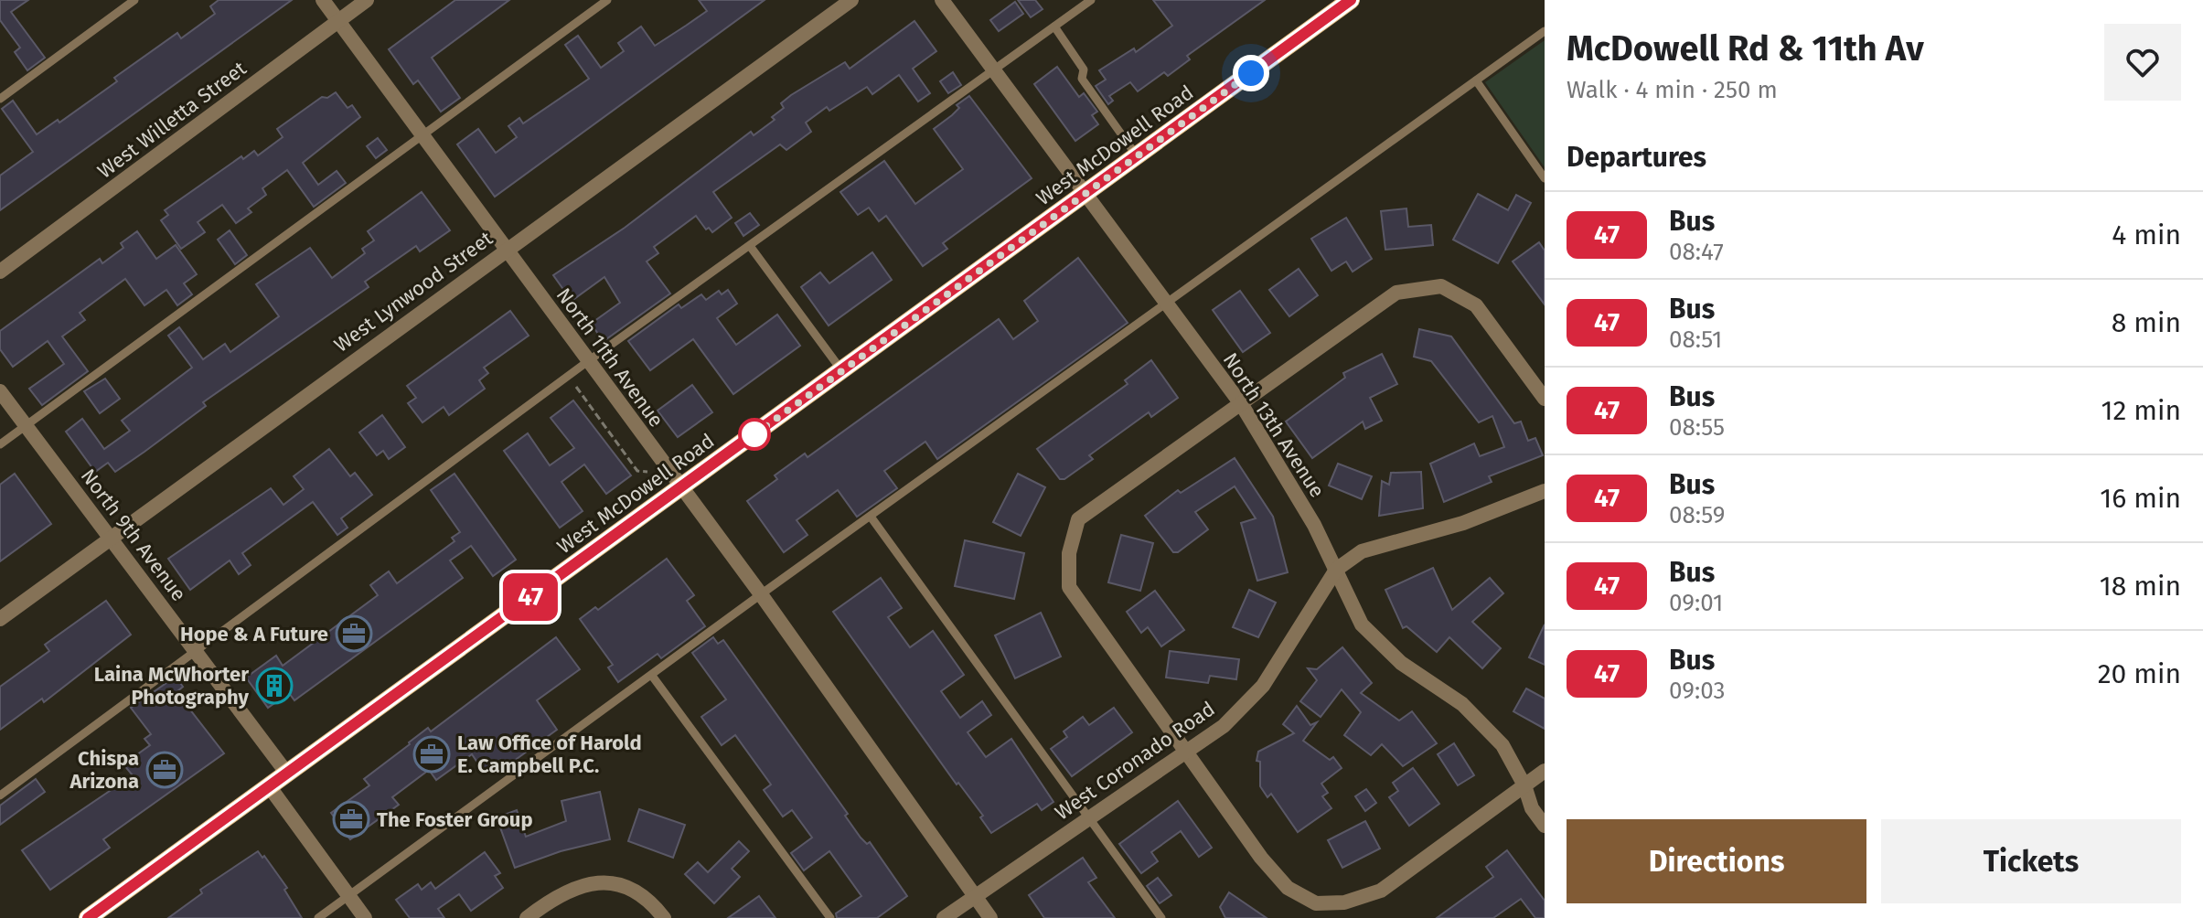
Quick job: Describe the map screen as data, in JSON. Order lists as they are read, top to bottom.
{
  "streets": {
    "main road": ["West McDowell Road"],
    "street": [
      "West Willetta Street",
      "West Lynwood Street",
      "North 11th Avenue",
      "North 13th Avenue",
      "North 9th Avenue",
      "West Coronado Road"
    ]
  },
  "crossings": [
    ["West Willetta Street", "North 11th Avenue"],
    ["West McDowell Road", "North 11th Avenue"],
    ["West McDowell Road", "North 13th Avenue"],
    ["West McDowell Road", "North 9th Avenue"],
    ["West Lynwood Street", "North 11th Avenue"],
    ["West Lynwood Street", "North 9th Avenue"],
    ["North 11th Avenue", "West Coronado Road"],
    ["North 13th Avenue", "West Coronado Road"]
  ],
  "places": {
    "office": [
      "Hope & A Future",
      "Law Office of Harold E. Campbell P.C.",
      "Chispa Arizona",
      "The Foster Group"
    ],
    "building": ["Laina McWhorter Photography"]
  },
  "lines": ["bus line 47"],
  "page": {
    "on_map": "47",
    "heading": [
      ["McDowell Rd & 11th Av", "Walk · 4 min · 250 m"],
      "Departures"
    ],
    "list": [
      {
        "mark": "47",
        "name": "Bus",
        "note": "08:47",
        "value": "4 min"
      },
      {
        "mark": "47",
        "name": "Bus",
        "note": "08:51",
        "value": "8 min"
      },
      {
        "mark": "47",
        "name": "Bus",
        "note": "08:55",
        "value": "12 min"
      },
      {
        "mark": "47",
        "name": "Bus",
        "note": "08:59",
        "value": "16 min"
      },
      {
        "mark": "47",
        "name": "Bus",
        "note": "09:01",
        "value": "18 min"
      },
      {
        "mark": "47",
        "name": "Bus",
        "note": "09:03",
        "value": "20 min"
      }
    ],
    "buttons": ["Directions", "Tickets"]
  }
}
